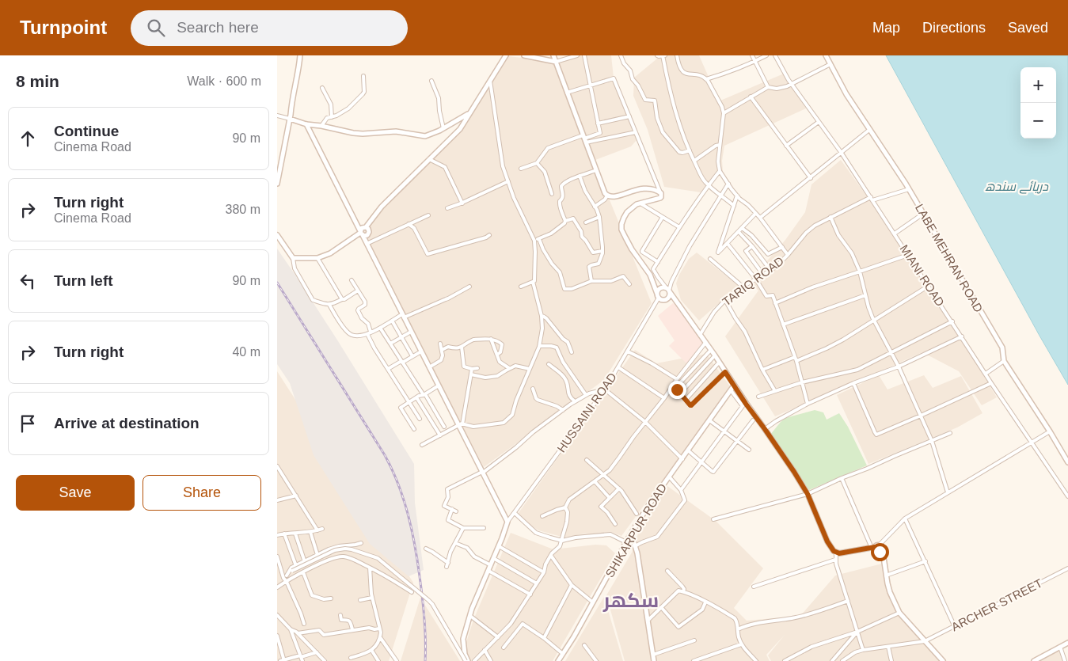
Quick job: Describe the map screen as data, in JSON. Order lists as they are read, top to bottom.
{
  "streets": {
    "street": [
      "LABE MEHRAN ROAD",
      "MIANI ROAD",
      "TARIQ ROAD",
      "HUSSAINI ROAD",
      "SHIKARPUR ROAD",
      "ARCHER STREET"
    ]
  },
  "crossings": [
    ["LABE MEHRAN ROAD", "TARIQ ROAD"],
    ["MIANI ROAD", "TARIQ ROAD"]
  ],
  "districts": ["سکھر"],
  "water": ["دریائے سندھ"],
  "page": {
    "header": "Turnpoint",
    "search": "Search here",
    "nav": ["Map", "Directions", "Saved"],
    "heading": ["8 min", "Walk · 600 m"],
    "map_buttons": ["+", "−"],
    "list": [
      ["Continue", "Cinema Road", "90 m"],
      ["Turn right", "Cinema Road", "380 m"],
      ["Turn left", "90 m"],
      ["Turn right", "40 m"],
      "Arrive at destination"
    ],
    "buttons": ["Save", "Share"]
  }
}
